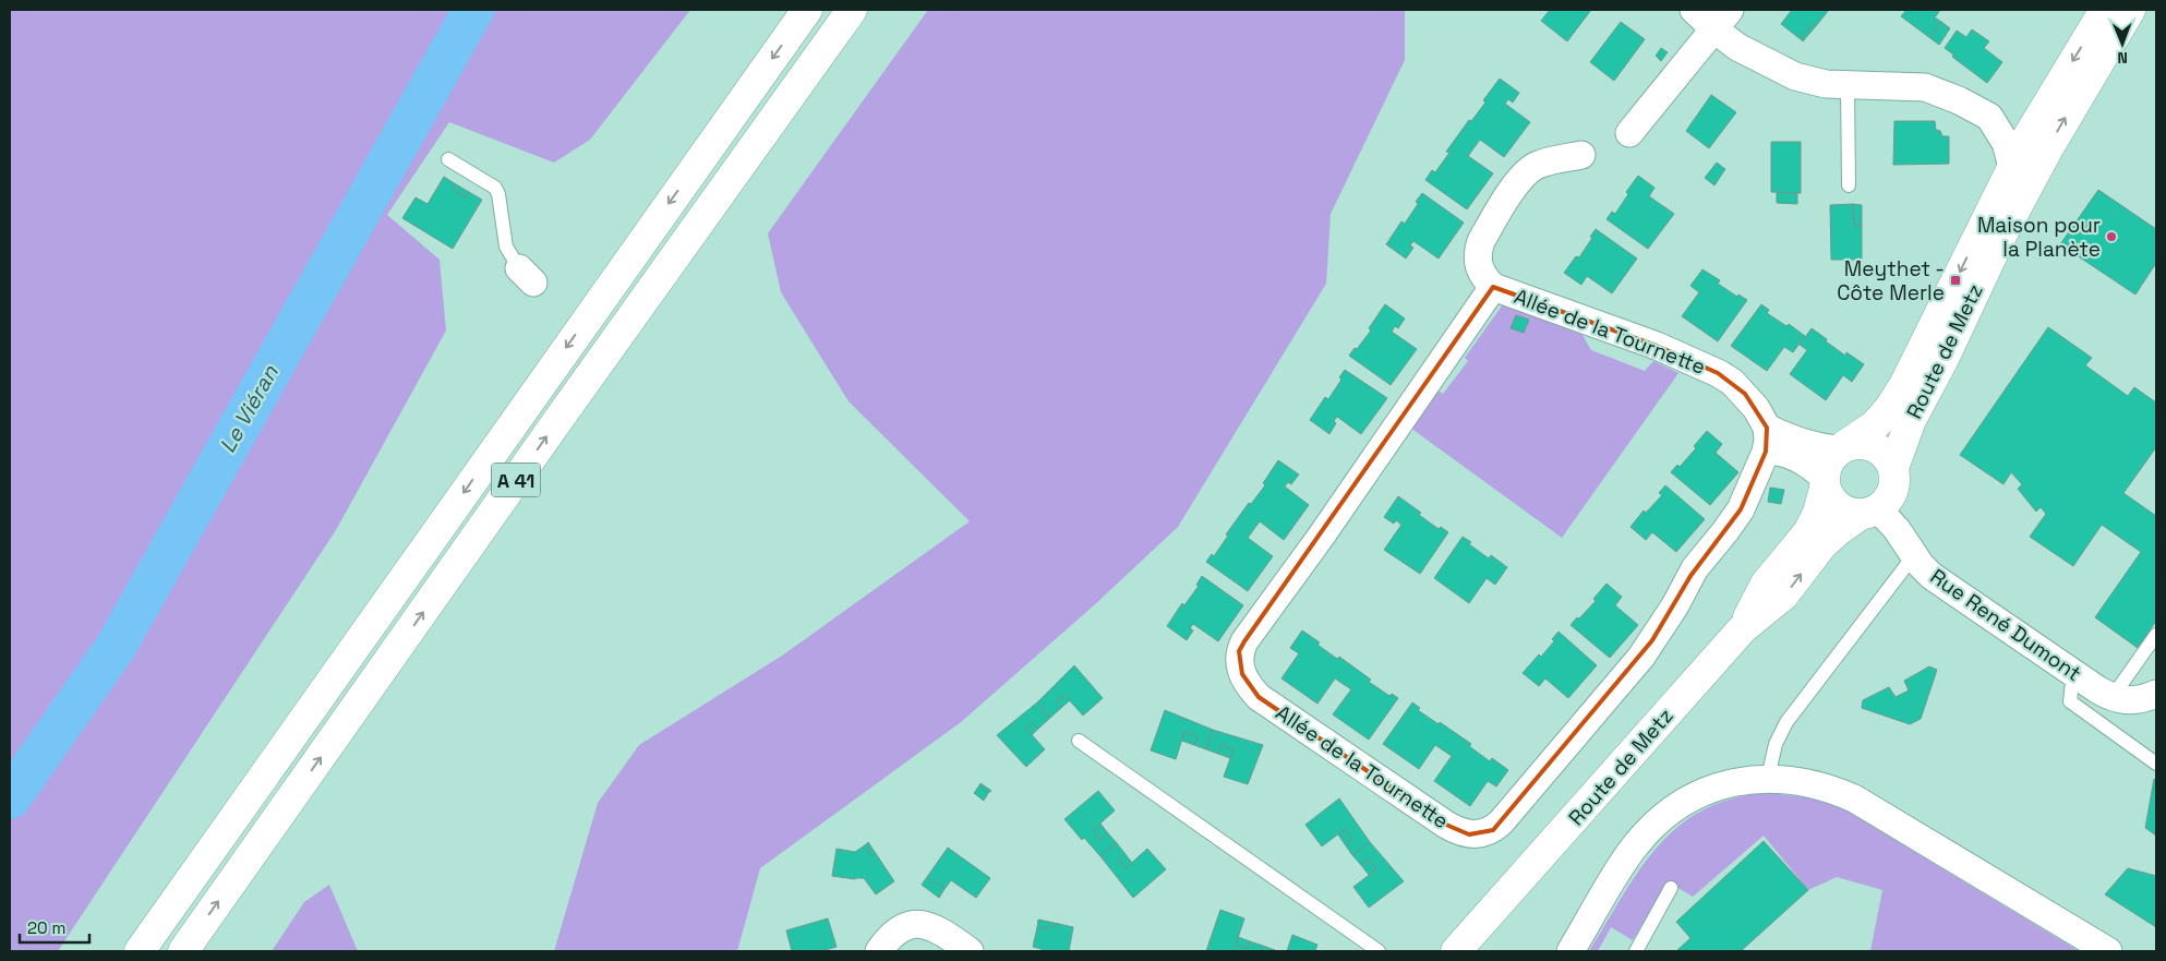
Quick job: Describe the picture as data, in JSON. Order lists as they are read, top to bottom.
{
  "streets": {
    "main road": ["Route de Metz", "A 41"],
    "street": ["Allée de la Tournette", "Rue René Dumont"]
  },
  "crossings": [
    ["Route de Metz", "Rue René Dumont"]
  ],
  "water": ["Le Viéran"],
  "places": {
    "other": ["Maison pour la Planète"],
    "transit": ["Meythet - Côte Merle"]
  },
  "scale_bar": "20 m",
  "north": "bottom"
}
